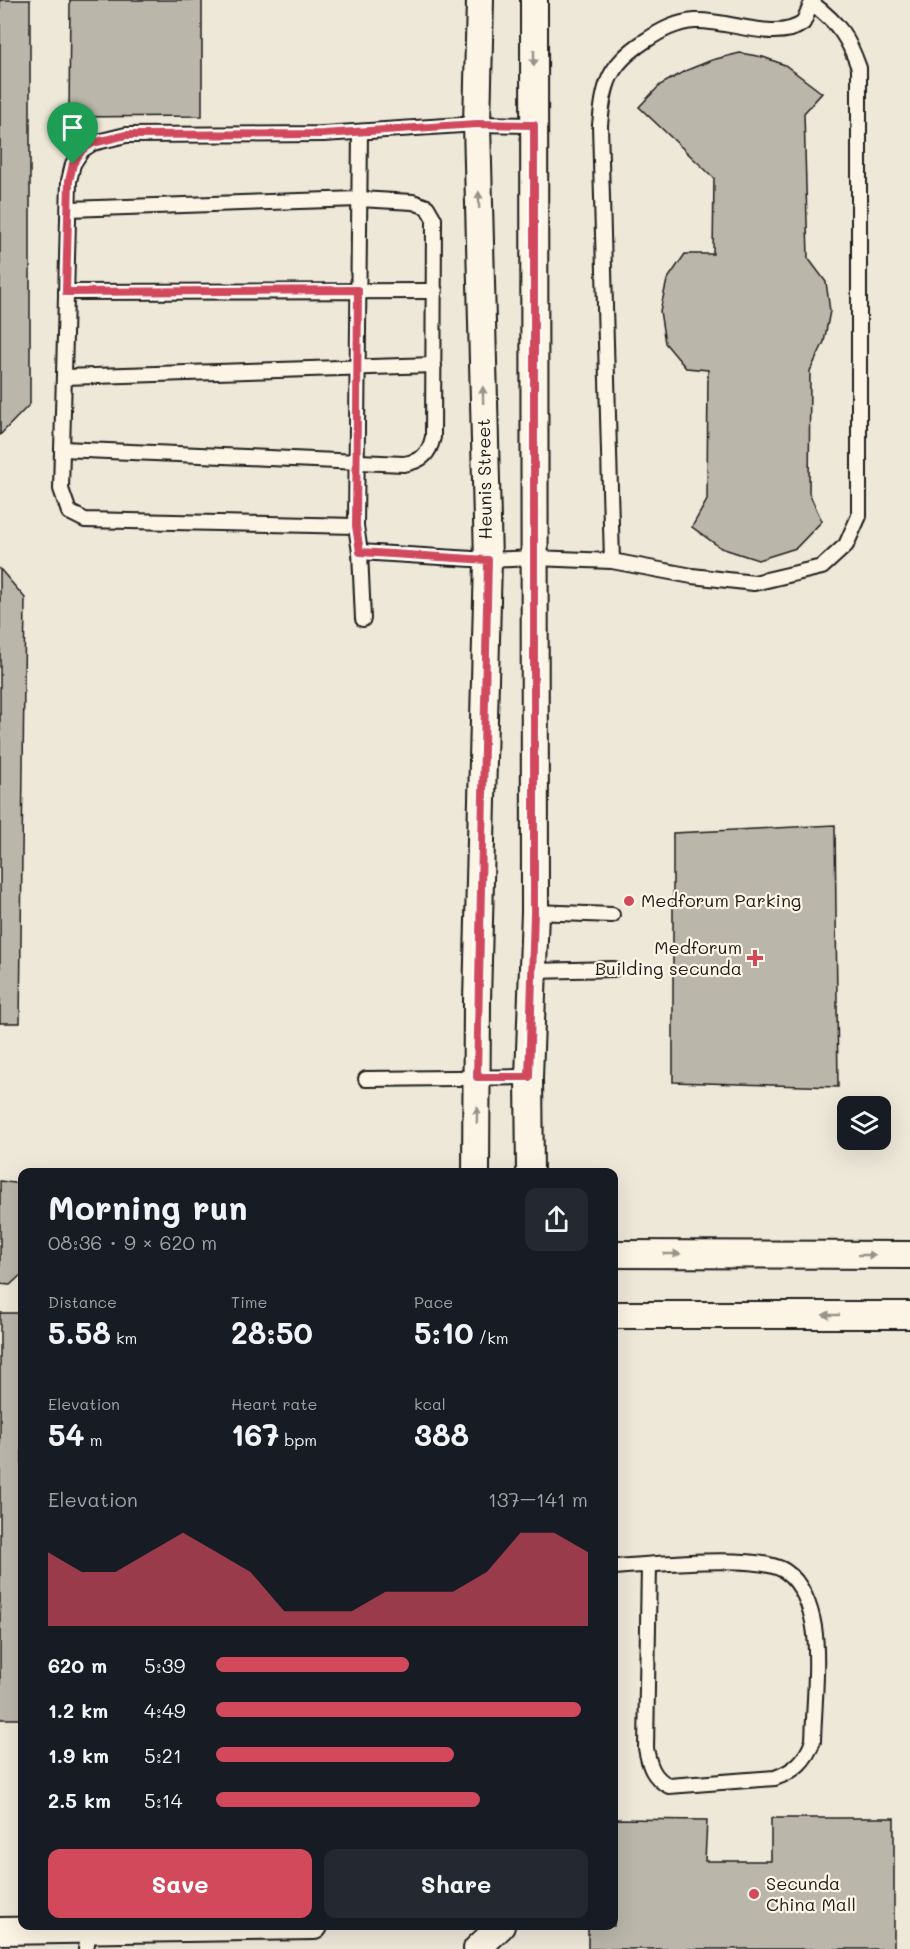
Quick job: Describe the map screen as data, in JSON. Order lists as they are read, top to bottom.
{
  "streets": {
    "street": ["Heunis Street"]
  },
  "places": {
    "other": ["Medforum Parking", "Secunda China Mall"],
    "health": ["Medforum Building secunda"]
  },
  "page": {
    "heading": ["Morning run", "08:36 · 9 × 620 m"],
    "stats": [
      ["Distance", "5.58 km"],
      ["Time", "28:50"],
      ["Pace", "5:10 /km"],
      ["Elevation", "54 m"],
      ["Heart rate", "167 bpm"],
      ["kcal", "388"]
    ],
    "chart": ["Elevation", "137–141 m"],
    "list": [
      {
        "name": "620 m",
        "note": "5:39"
      },
      {
        "name": "1.2 km",
        "note": "4:49"
      },
      {
        "name": "1.9 km",
        "note": "5:21"
      },
      {
        "name": "2.5 km",
        "note": "5:14"
      }
    ],
    "buttons": ["Save", "Share"]
  }
}
